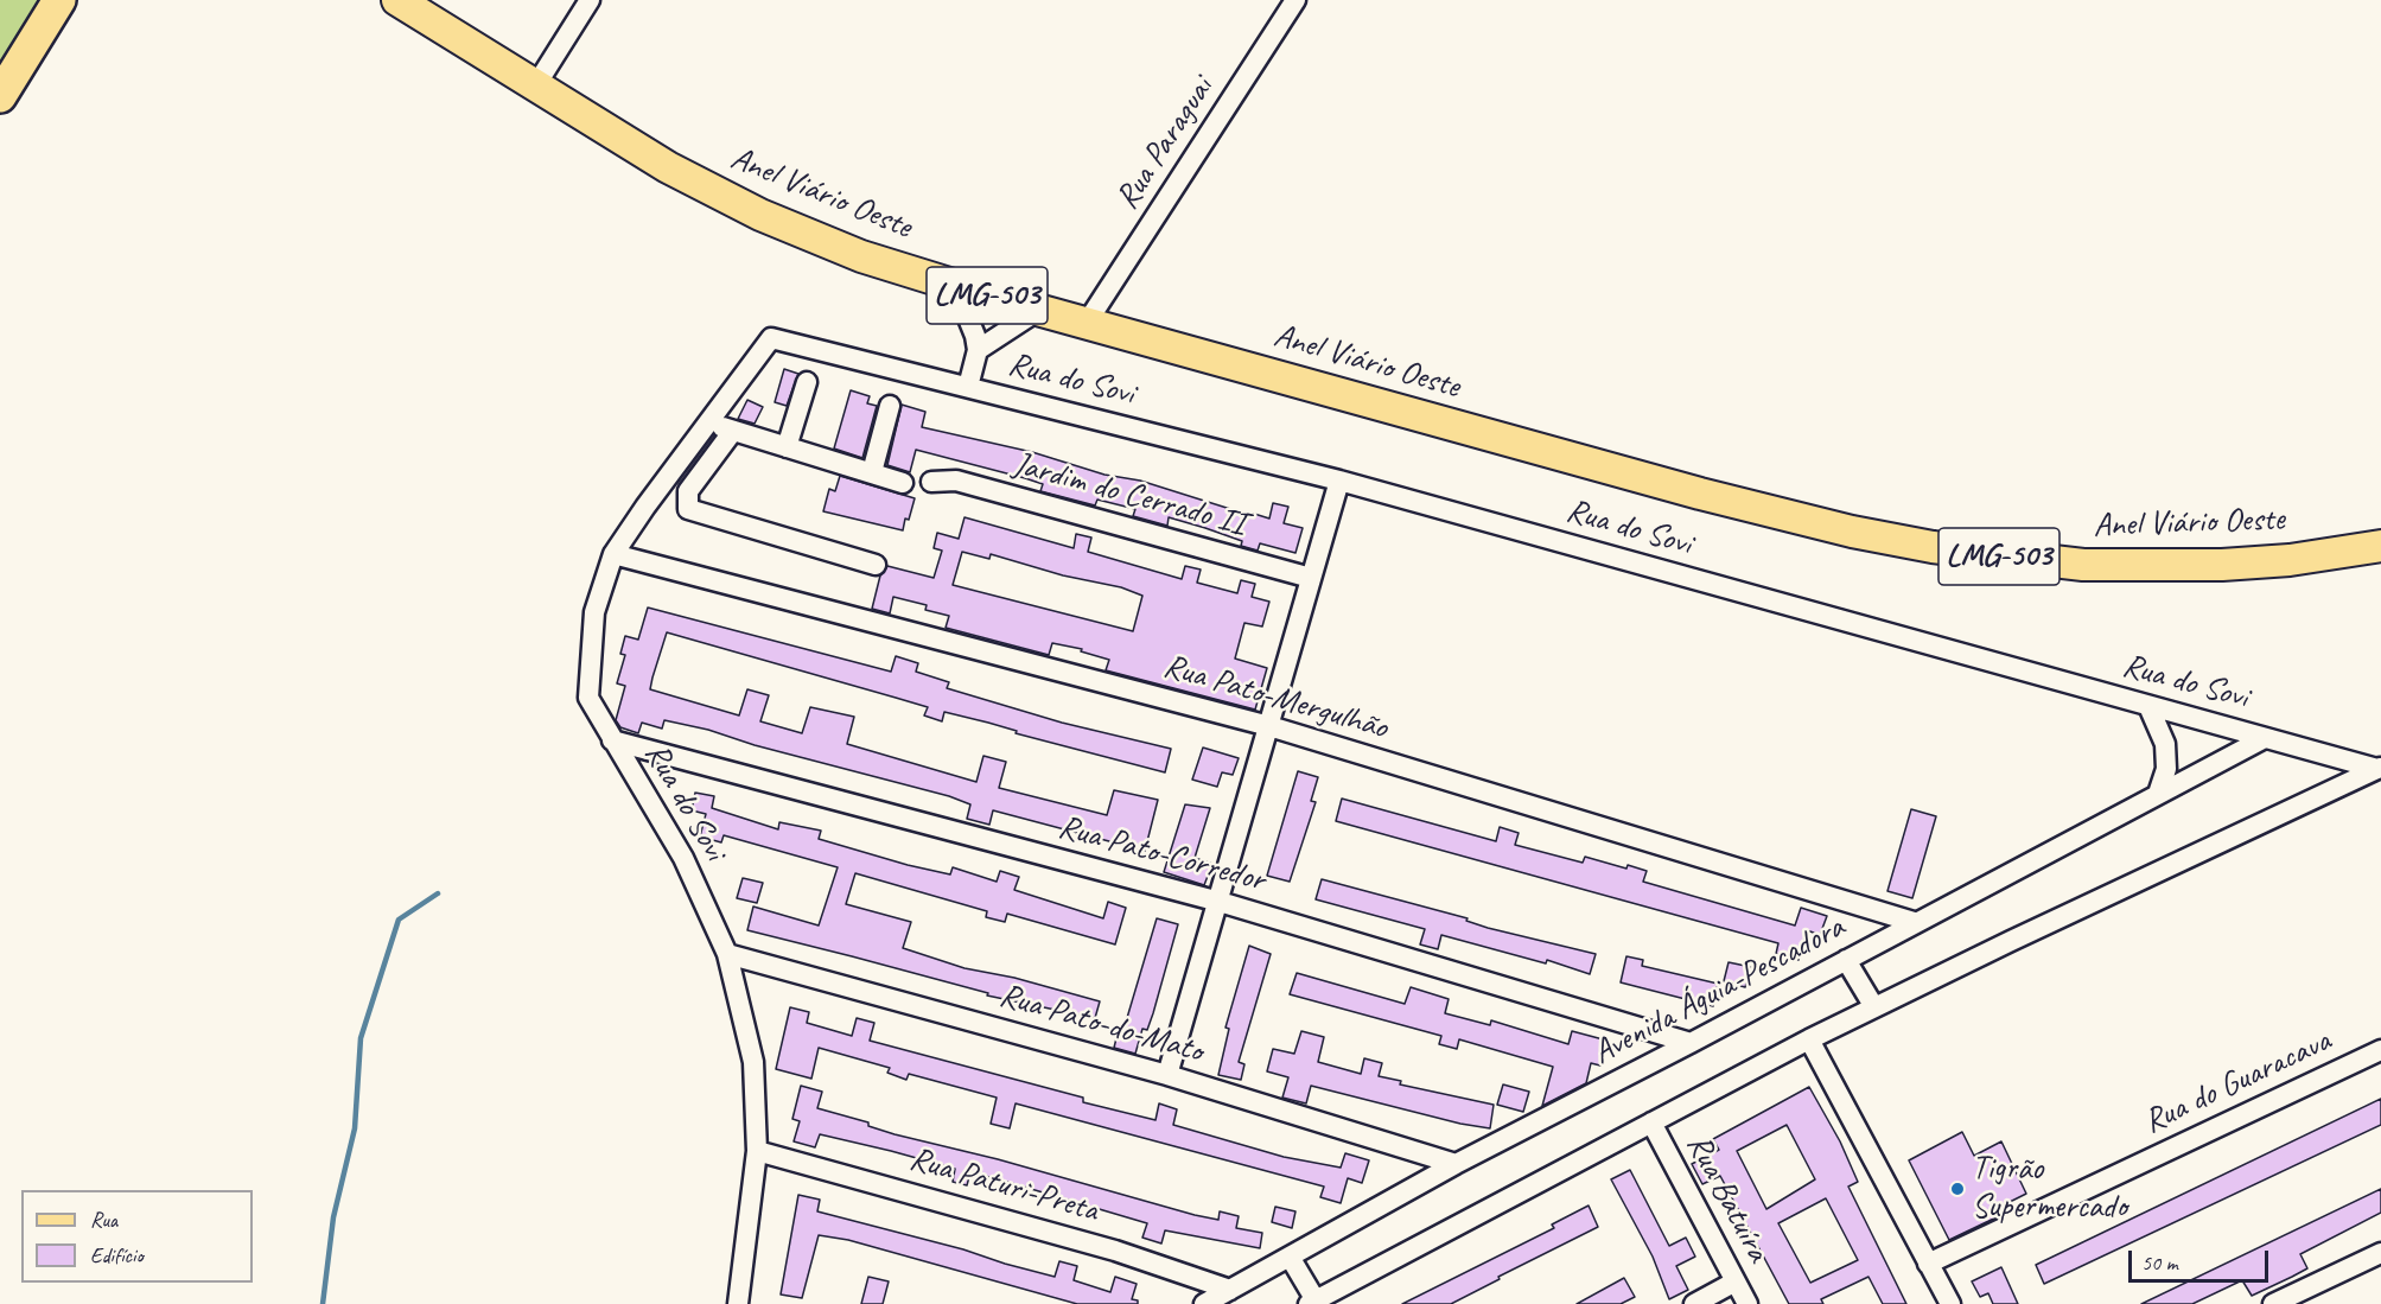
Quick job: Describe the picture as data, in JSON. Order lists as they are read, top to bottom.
{
  "streets": {
    "main road": ["Anel Viário Oeste", "LMG-503"],
    "street": [
      "Rua Paraguai",
      "Rua do Sovi",
      "Jardim do Cerrado II",
      "Rua Pato-Mergulhão",
      "Rua Pato-Corredor",
      "Avenida Águia-Pescadora",
      "Rua Pato-do-Mato",
      "Rua do Guaracava",
      "Rua Paturi-Preta",
      "Rua Batuíra"
    ]
  },
  "crossings": [
    ["Rua Paraguai", "Anel Viário Oeste"],
    ["Rua do Sovi", "Rua Pato-Mergulhão"],
    ["Rua do Sovi", "Rua Pato-Corredor"],
    ["Rua do Sovi", "Avenida Águia-Pescadora"],
    ["Rua do Sovi", "Rua Pato-do-Mato"],
    ["Rua do Sovi", "Rua Paturi-Preta"],
    ["Rua Pato-Mergulhão", "Avenida Águia-Pescadora"],
    ["Rua Pato-Corredor", "Avenida Águia-Pescadora"],
    ["Avenida Águia-Pescadora", "Rua Pato-do-Mato"],
    ["Avenida Águia-Pescadora", "Rua Paturi-Preta"]
  ],
  "places": ["Tigrão Supermercado"],
  "legend": ["Rua", "Edifício"],
  "scale_bar": "50 m"
}
